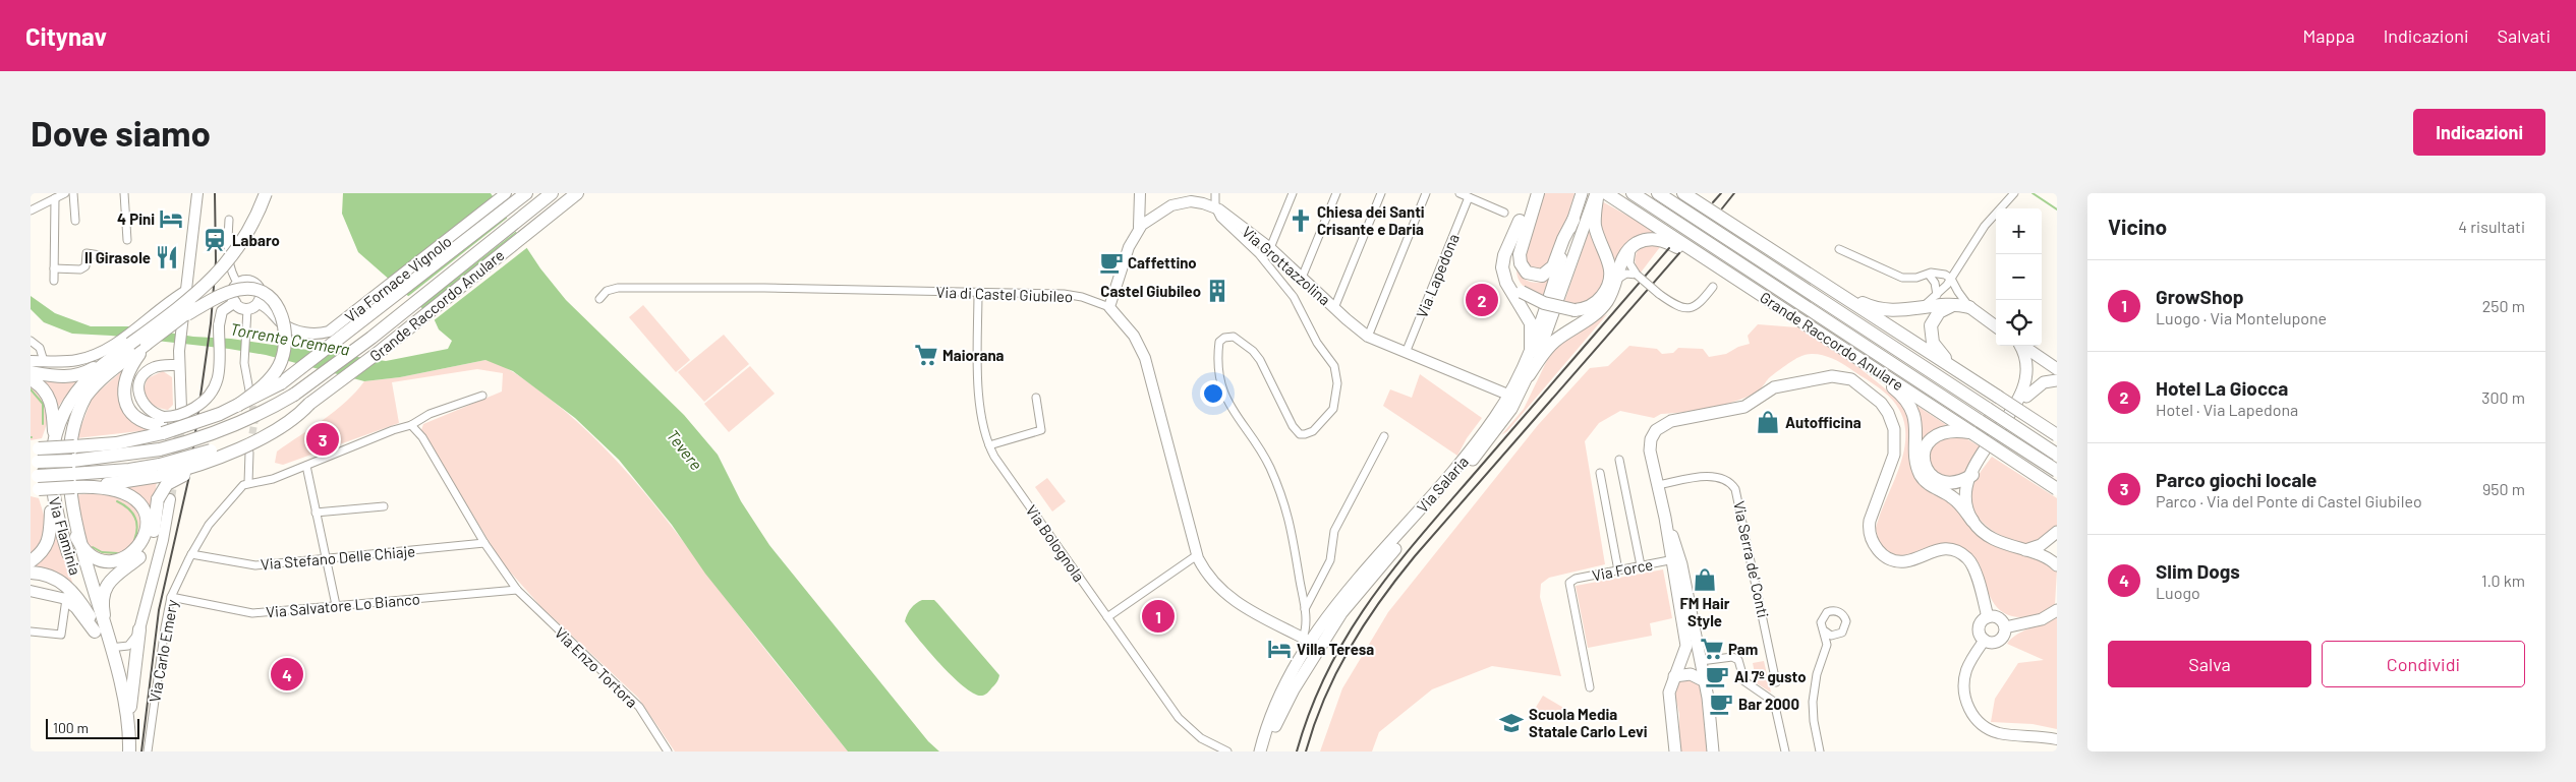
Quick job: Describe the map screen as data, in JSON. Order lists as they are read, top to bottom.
{
  "streets": {
    "highway": ["Grande Raccordo Anulare", "Via Flaminia"],
    "main road": ["Via Salaria"],
    "street": [
      "Via Grottazzolina",
      "Via Lapedona",
      "Via Fornace Vignolo",
      "Via di Castel Giubileo",
      "Via Bolognola",
      "Via Stefano Delle Chiaje",
      "Via Serra de' Conti",
      "Via Force",
      "Via Salvatore Lo Bianco",
      "Via Carlo Emery",
      "Via Enzo Tortora"
    ]
  },
  "crossings": [
    ["Via Grottazzolina", "Via Lapedona"],
    ["Via Grottazzolina", "Via di Castel Giubileo"],
    ["Via Grottazzolina", "Via Salaria"],
    ["Via di Castel Giubileo", "Via Bolognola"],
    ["Grande Raccordo Anulare", "Via Salaria"],
    ["Via Stefano Delle Chiaje", "Via Carlo Emery"],
    ["Via Stefano Delle Chiaje", "Via Enzo Tortora"],
    ["Via Salvatore Lo Bianco", "Via Carlo Emery"],
    ["Via Salvatore Lo Bianco", "Via Enzo Tortora"]
  ],
  "water": ["Torrente Cremera", "Tevere"],
  "places": {
    "hotel": ["4 Pini", "Villa Teresa"],
    "church": ["Chiesa dei Santi Crisante e Daria"],
    "station": ["Labaro"],
    "restaurant": ["Il Girasole"],
    "cafe": ["Caffettino", "Al 7º gusto", "Bar 2000"],
    "building": ["Castel Giubileo"],
    "supermarket": ["Maiorana", "Pam"],
    "shop": ["Autofficina", "FM Hair Style"],
    "school or university": ["Scuola Media Statale Carlo Levi"]
  },
  "scale_bar": "100 m",
  "page": {
    "header": "Citynav",
    "nav": ["Mappa", "Indicazioni", "Salvati"],
    "buttons": [
      "Indicazioni",
      ["Salva", "Condividi"]
    ],
    "title": "Dove siamo",
    "heading": ["Vicino", "4 risultati"],
    "map_buttons": ["+", "−"],
    "list": [
      {
        "mark": "1",
        "name": "GrowShop",
        "note": "Luogo · Via Montelupone",
        "value": "250 m"
      },
      {
        "mark": "2",
        "name": "Hotel La Giocca",
        "note": "Hotel · Via Lapedona",
        "value": "300 m"
      },
      {
        "mark": "3",
        "name": "Parco giochi locale",
        "note": "Parco · Via del Ponte di Castel Giubileo",
        "value": "950 m"
      },
      {
        "mark": "4",
        "name": "Slim Dogs",
        "note": "Luogo",
        "value": "1.0 km"
      }
    ],
    "pins": [
      "2",
      "3",
      "1",
      "4"
    ],
    "scale": "100 m"
  }
}
